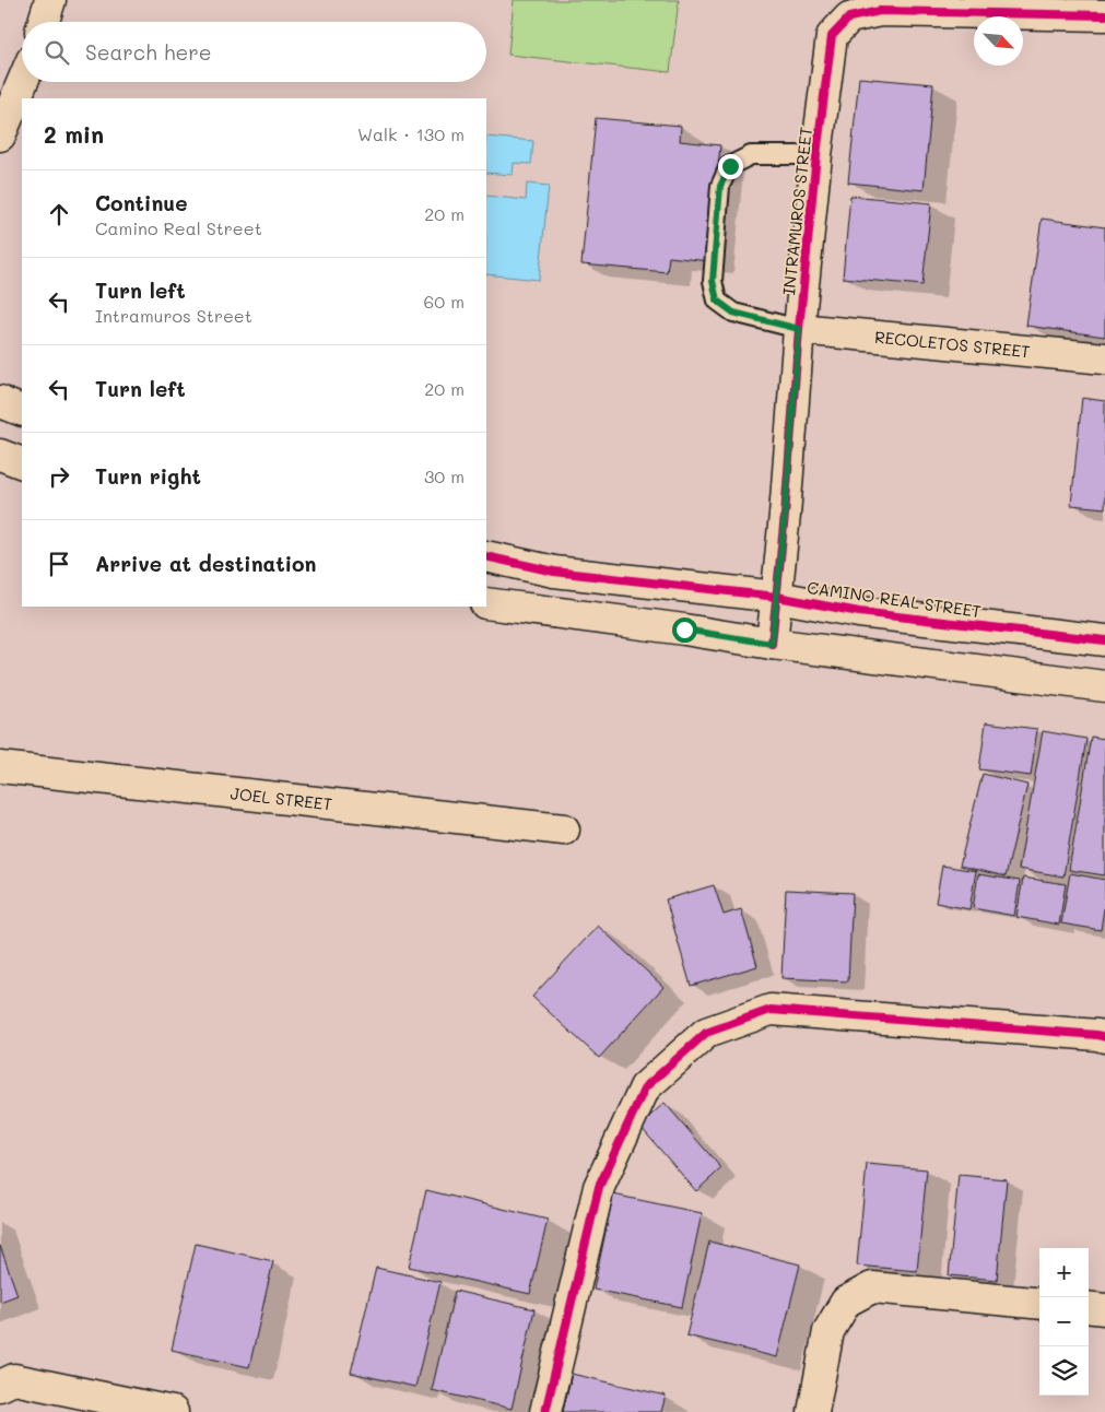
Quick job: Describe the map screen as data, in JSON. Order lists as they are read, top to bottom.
{
  "streets": {
    "street": [
      "INTRAMUROS STREET",
      "RECOLETOS STREET",
      "CAMINO REAL STREET",
      "JOEL STREET"
    ]
  },
  "crossings": [
    ["INTRAMUROS STREET", "RECOLETOS STREET"],
    ["INTRAMUROS STREET", "CAMINO REAL STREET"]
  ],
  "north": "bottom right",
  "page": {
    "search": "Search here",
    "heading": ["2 min", "Walk · 130 m"],
    "list": [
      ["Continue", "Camino Real Street", "20 m"],
      ["Turn left", "Intramuros Street", "60 m"],
      ["Turn left", "20 m"],
      ["Turn right", "30 m"],
      "Arrive at destination"
    ],
    "map_buttons": ["+", "−"]
  }
}
